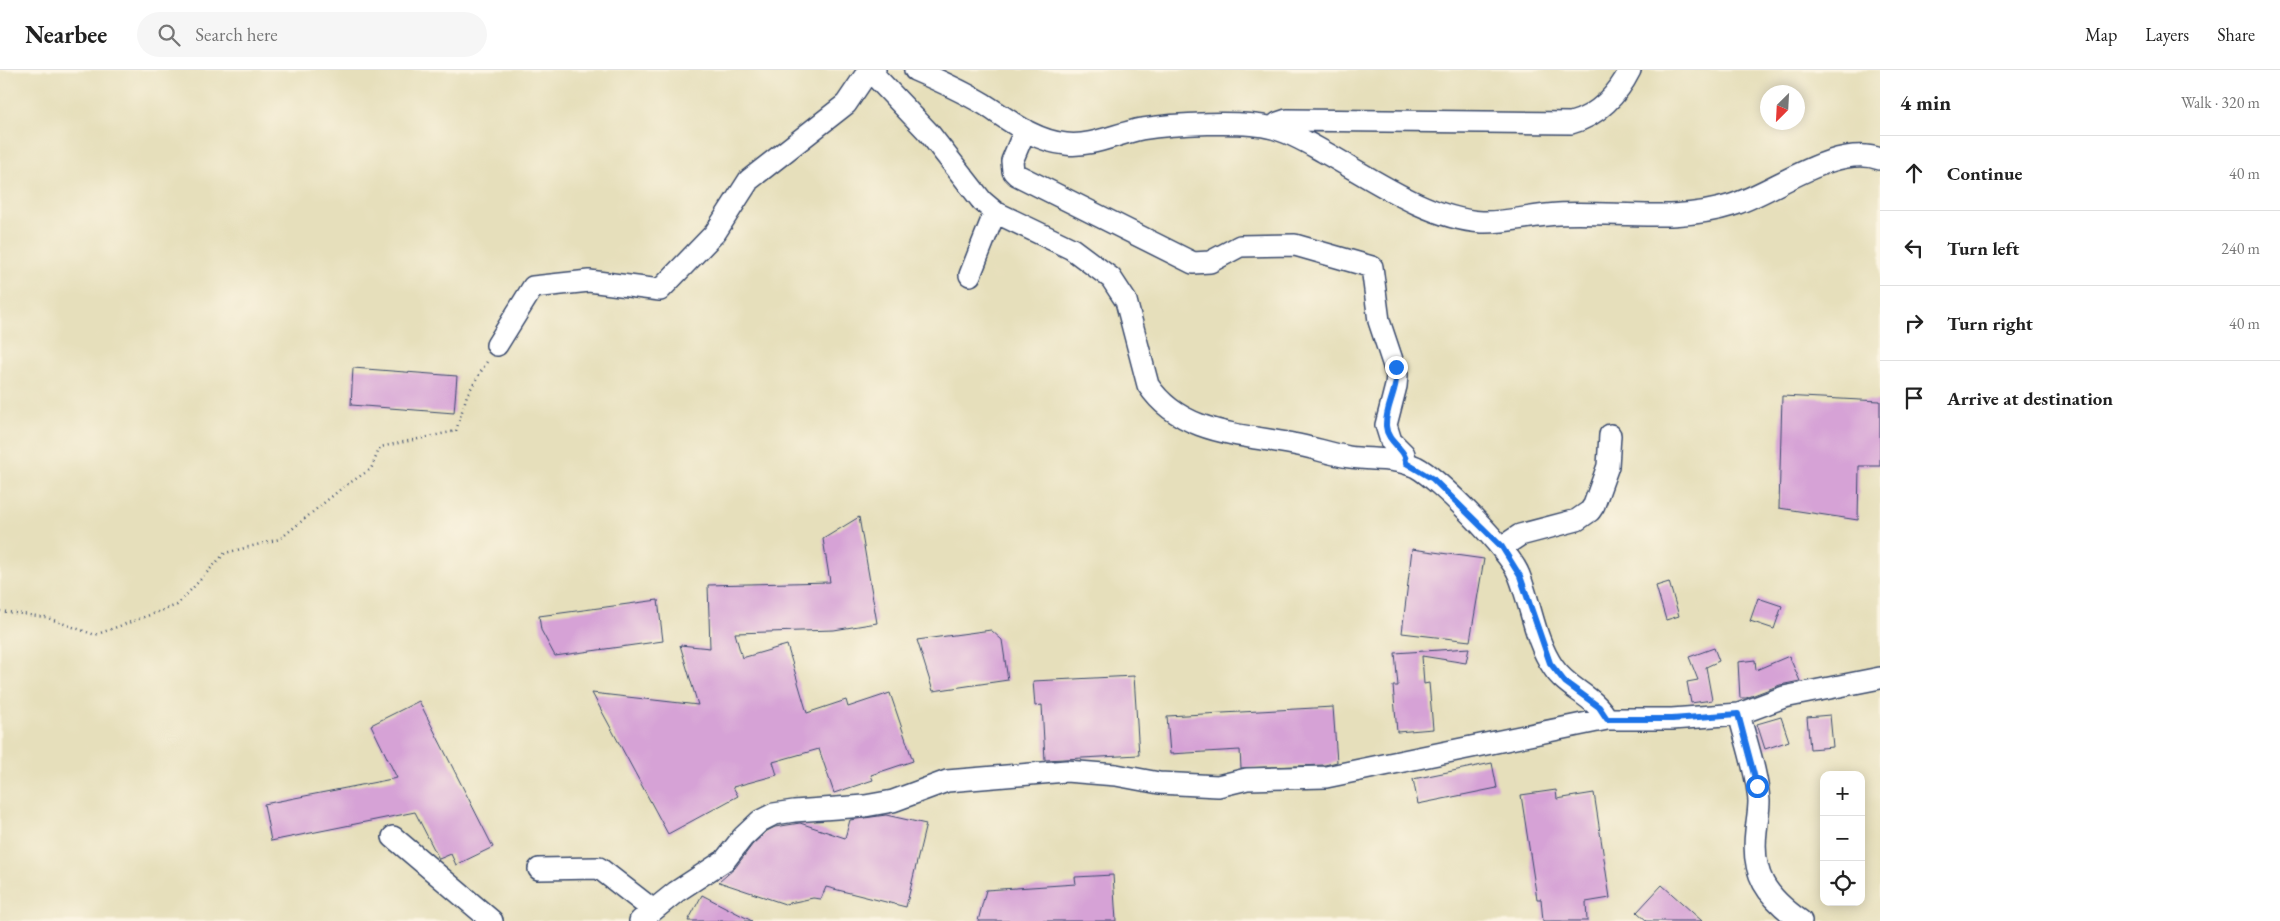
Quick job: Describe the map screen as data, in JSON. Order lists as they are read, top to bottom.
{
  "north": "bottom left",
  "page": {
    "header": "Nearbee",
    "search": "Search here",
    "nav": ["Map", "Layers", "Share"],
    "heading": ["4 min", "Walk · 320 m"],
    "list": [
      ["Continue", "40 m"],
      ["Turn left", "240 m"],
      ["Turn right", "40 m"],
      "Arrive at destination"
    ],
    "map_buttons": ["+", "−"]
  }
}
